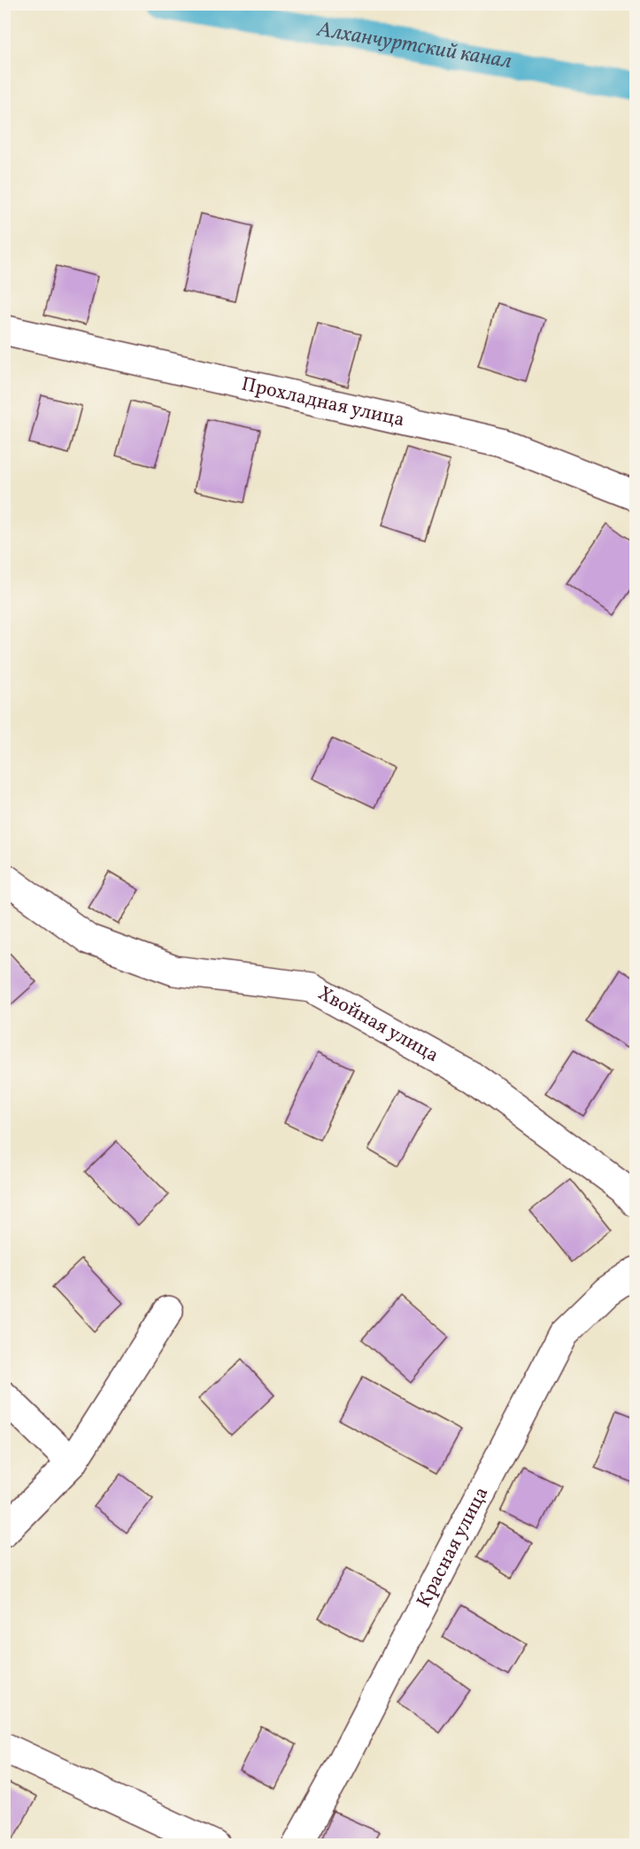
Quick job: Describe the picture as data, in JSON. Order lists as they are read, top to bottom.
{
  "streets": {
    "street": ["Прохладная улица", "Хвойная улица", "Красная улица"]
  },
  "water": ["Алханчуртский канал"]
}
